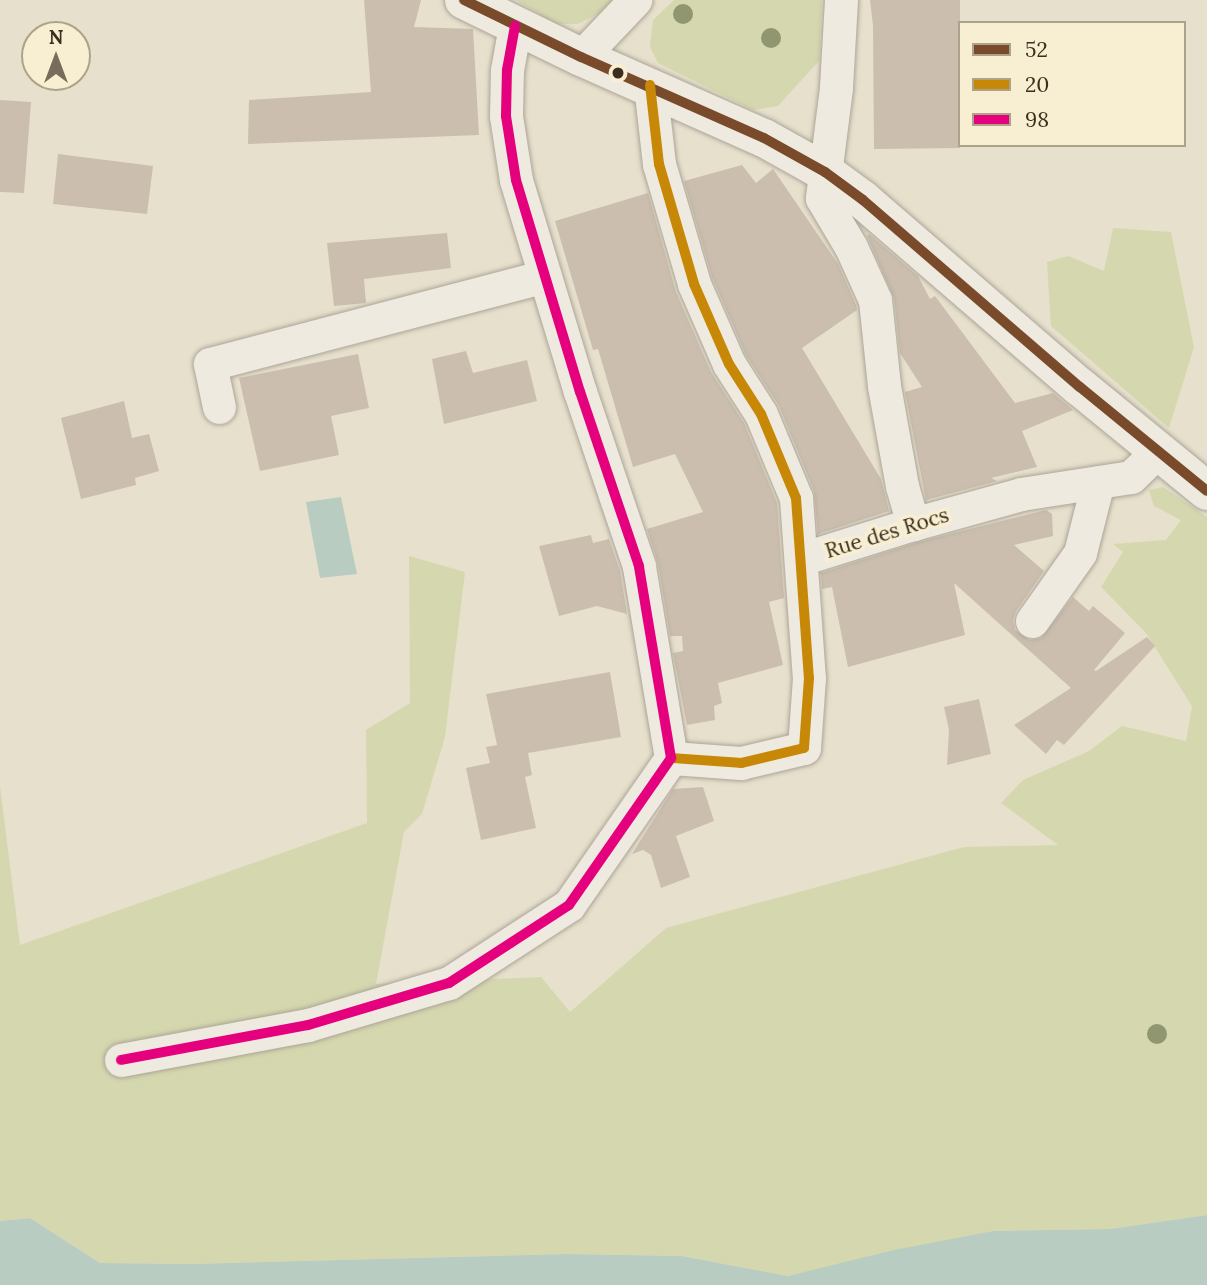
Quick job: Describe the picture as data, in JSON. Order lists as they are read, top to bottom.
{
  "streets": {
    "street": ["Rue des Rocs"]
  },
  "lines": ["transit line 52", "transit line 98", "transit line 20"],
  "legend": ["52", "20", "98"],
  "north": "top"
}
